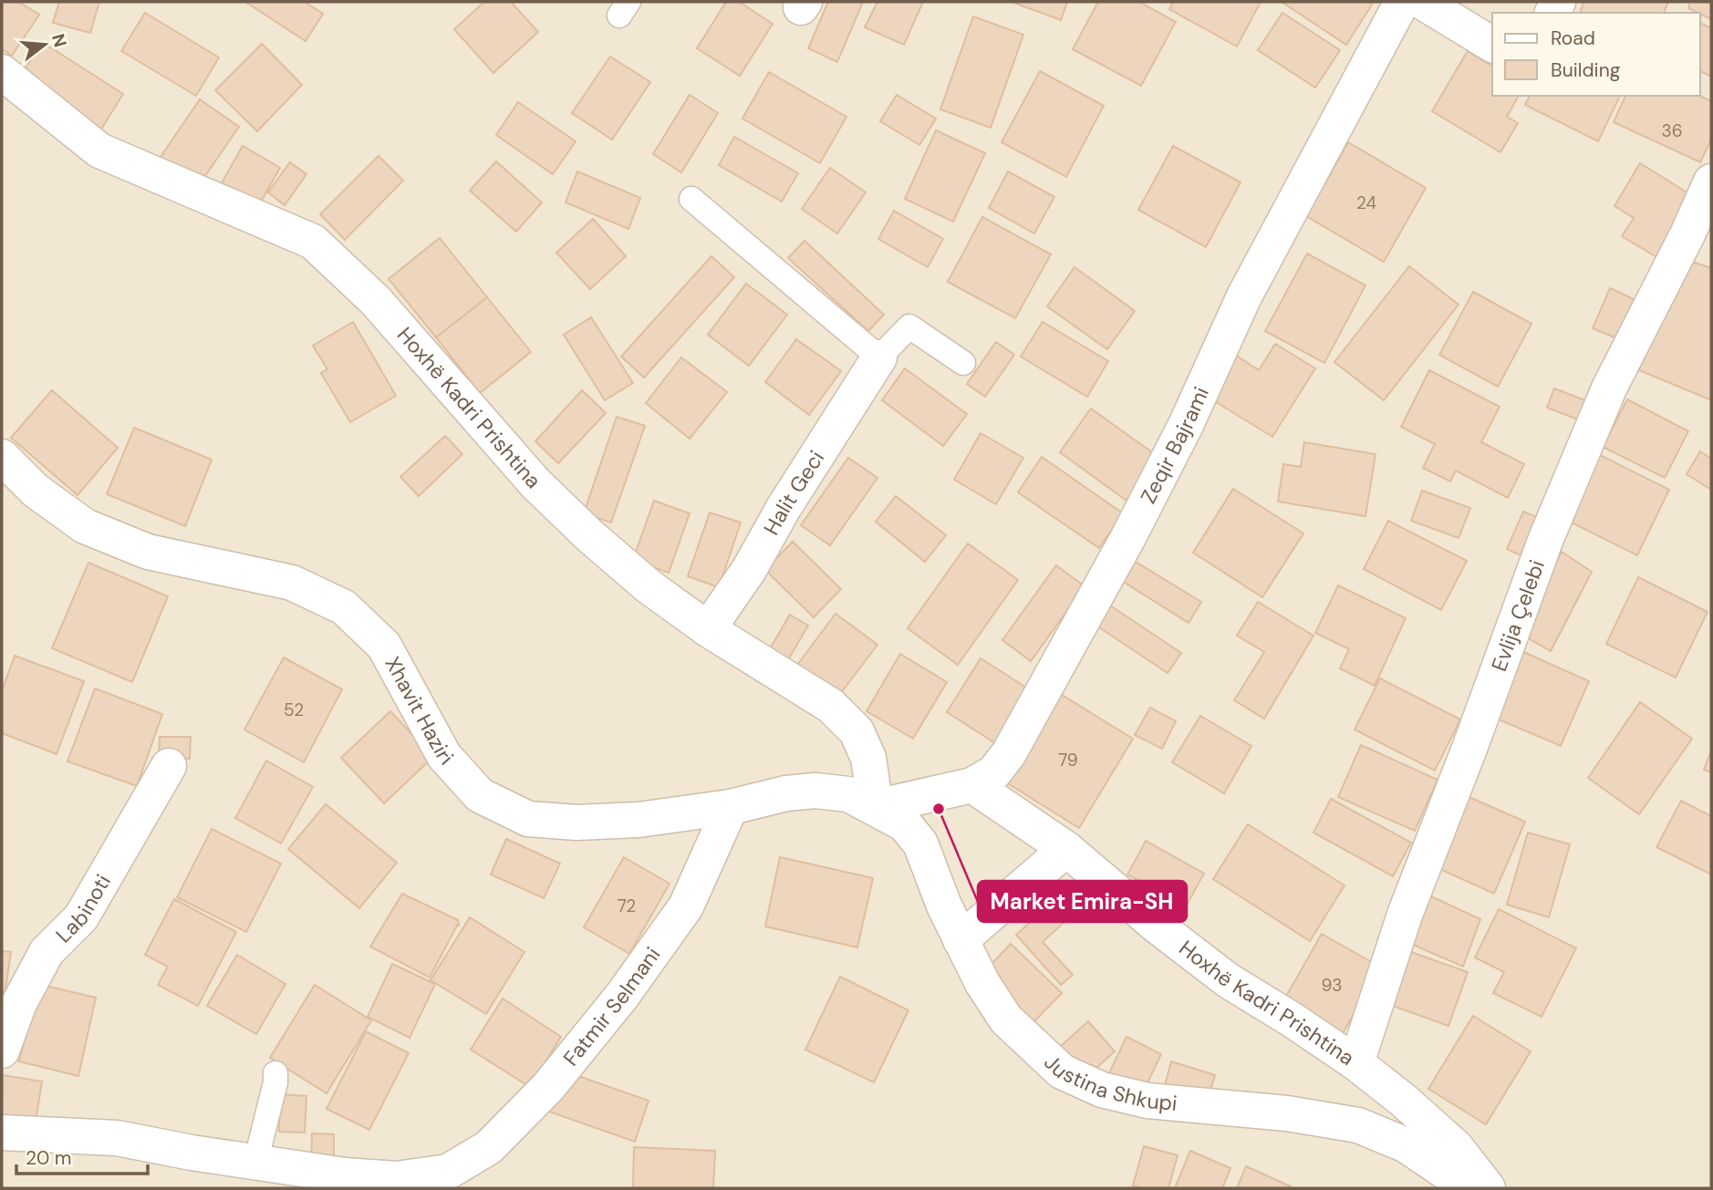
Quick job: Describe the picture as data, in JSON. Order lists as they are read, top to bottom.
{
  "streets": {
    "street": [
      "Hoxhë Kadri Prishtina",
      "Zeqir Bajrami",
      "Halit Geci",
      "Evlija Çelebi",
      "Xhavit Haziri",
      "Labinoti",
      "Fatmir Selmani",
      "Justina Shkupi"
    ]
  },
  "crossings": [
    ["Hoxhë Kadri Prishtina", "Zeqir Bajrami"],
    ["Hoxhë Kadri Prishtina", "Halit Geci"],
    ["Hoxhë Kadri Prishtina", "Evlija Çelebi"],
    ["Hoxhë Kadri Prishtina", "Xhavit Haziri"],
    ["Hoxhë Kadri Prishtina", "Justina Shkupi"],
    ["Zeqir Bajrami", "Xhavit Haziri"],
    ["Zeqir Bajrami", "Justina Shkupi"],
    ["Xhavit Haziri", "Fatmir Selmani"],
    ["Xhavit Haziri", "Justina Shkupi"]
  ],
  "places": ["Market Emira-SH"],
  "house_numbers": [
    "36",
    "24",
    "52",
    "79",
    "72",
    "93"
  ],
  "legend": ["Road", "Building"],
  "scale_bar": "20 m",
  "north": "right"
}
